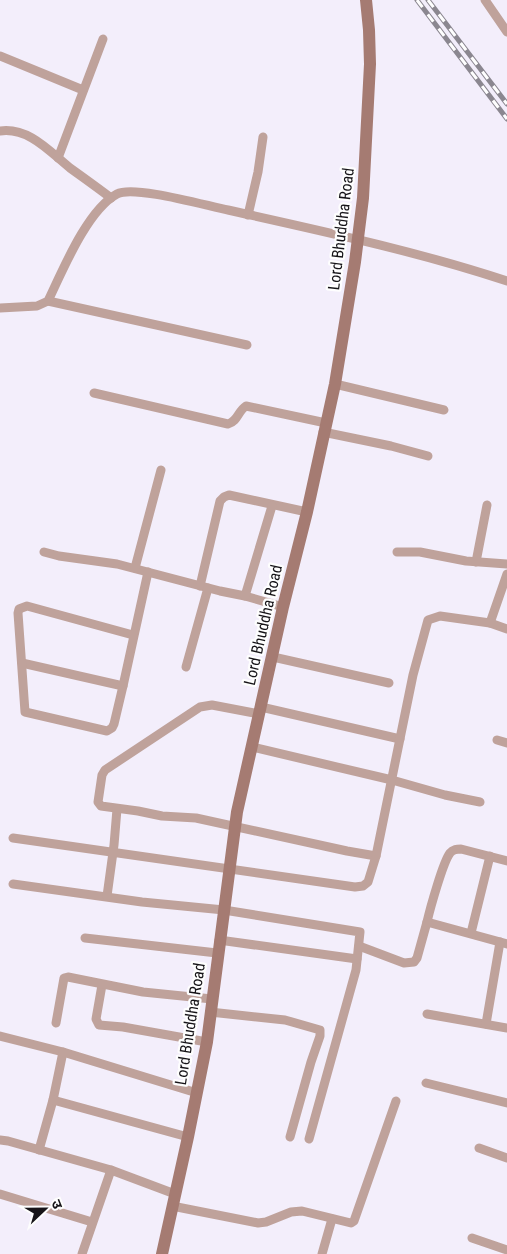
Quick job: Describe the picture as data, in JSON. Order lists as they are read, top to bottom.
{
  "streets": {
    "street": ["Lord Bhuddha Road"]
  },
  "north": "right"
}
